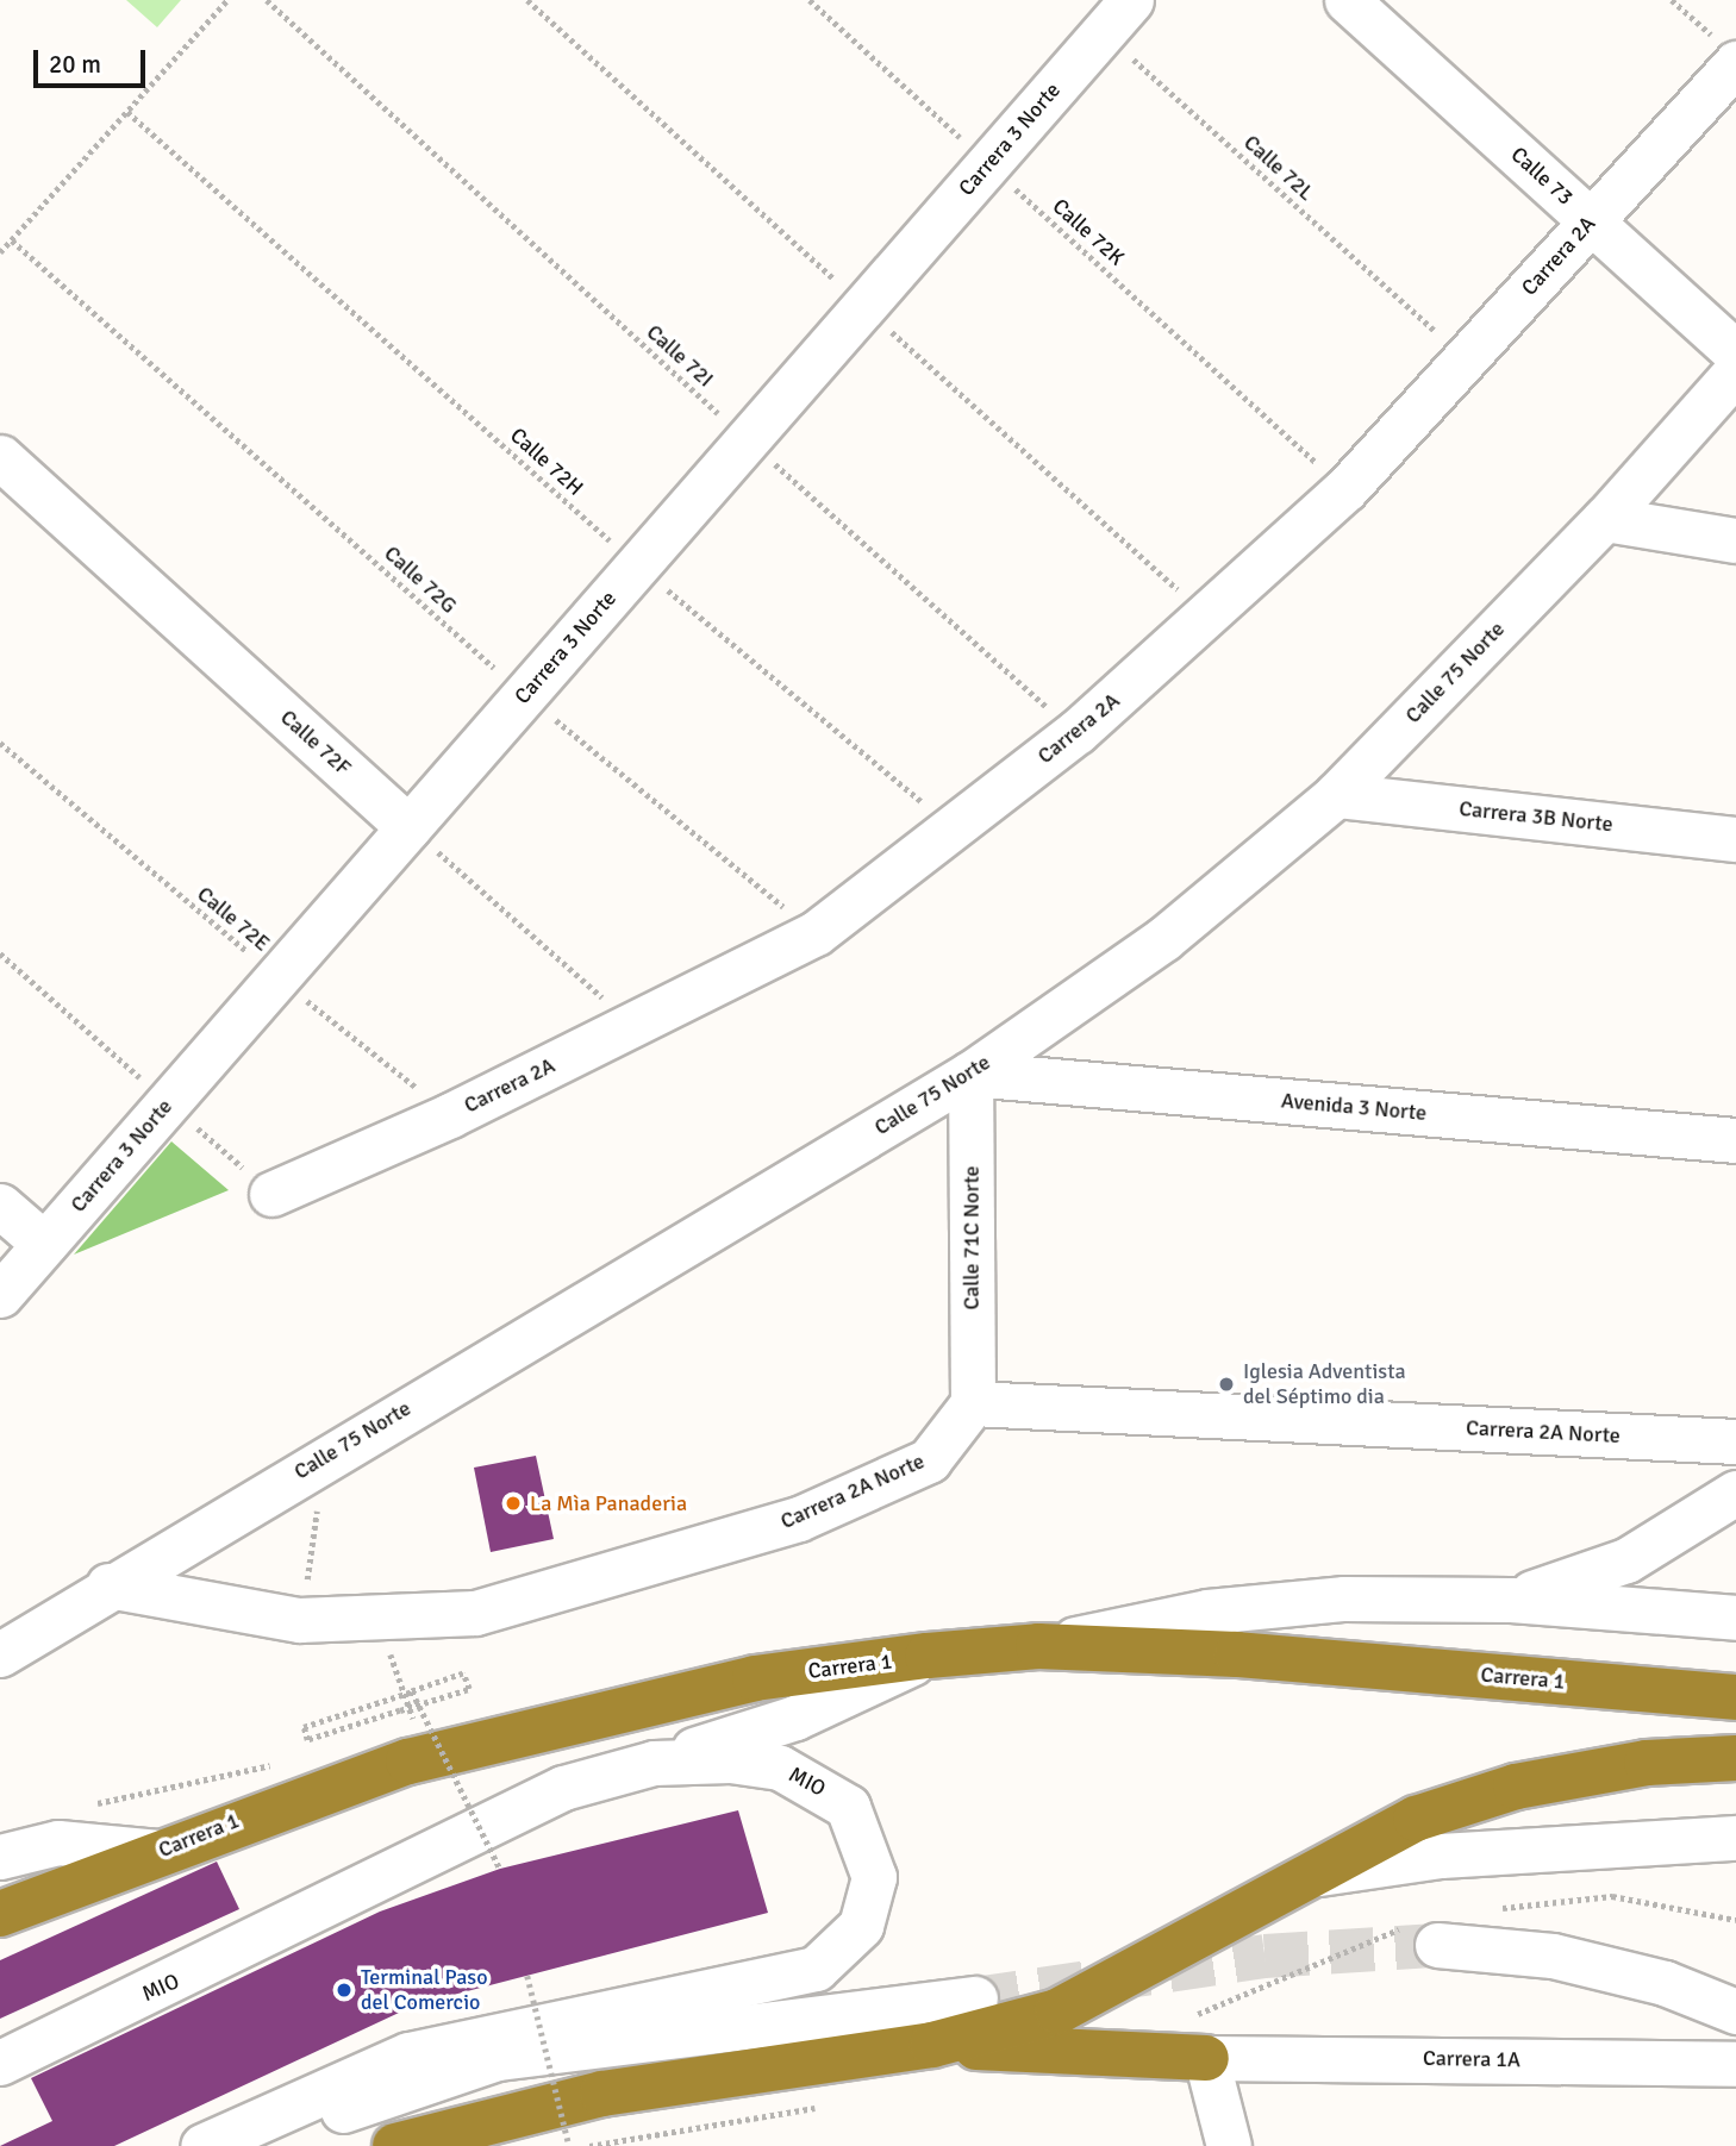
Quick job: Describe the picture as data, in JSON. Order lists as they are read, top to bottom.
{
  "streets": {
    "highway": ["Carrera 1"],
    "street": [
      "Carrera 3 Norte",
      "Calle 73",
      "Carrera 2A",
      "Calle 75 Norte",
      "Calle 72F",
      "Carrera 3B Norte",
      "Avenida 3 Norte",
      "Calle 71C Norte",
      "Carrera 2A Norte",
      "MIO",
      "Carrera 1A"
    ],
    "path": [
      "Calle 72L",
      "Calle 72K",
      "Calle 72I",
      "Calle 72H",
      "Calle 72G",
      "Calle 72E"
    ]
  },
  "crossings": [
    ["Carrera 3 Norte", "Calle 72L"],
    ["Carrera 3 Norte", "Calle 72K"],
    ["Carrera 3 Norte", "Calle 72I"],
    ["Carrera 3 Norte", "Calle 72H"],
    ["Carrera 3 Norte", "Calle 72G"],
    ["Carrera 3 Norte", "Calle 72F"],
    ["Carrera 3 Norte", "Calle 72E"],
    ["Calle 72L", "Carrera 2A"],
    ["Calle 73", "Carrera 2A"],
    ["Calle 72K", "Carrera 2A"],
    ["Carrera 2A", "Calle 72I"],
    ["Carrera 2A", "Calle 72H"],
    ["Carrera 2A", "Calle 72G"],
    ["Carrera 2A", "Calle 72E"],
    ["Calle 75 Norte", "Carrera 3B Norte"],
    ["Calle 75 Norte", "Avenida 3 Norte"],
    ["Calle 75 Norte", "Calle 71C Norte"],
    ["Calle 75 Norte", "Carrera 2A Norte"],
    ["Avenida 3 Norte", "Calle 71C Norte"],
    ["Calle 71C Norte", "Carrera 2A Norte"]
  ],
  "places": ["Iglesia Adventista del Séptimo dia", "La Mìa Panaderia", "Terminal Paso del Comercio"],
  "scale_bar": "20 m"
}
